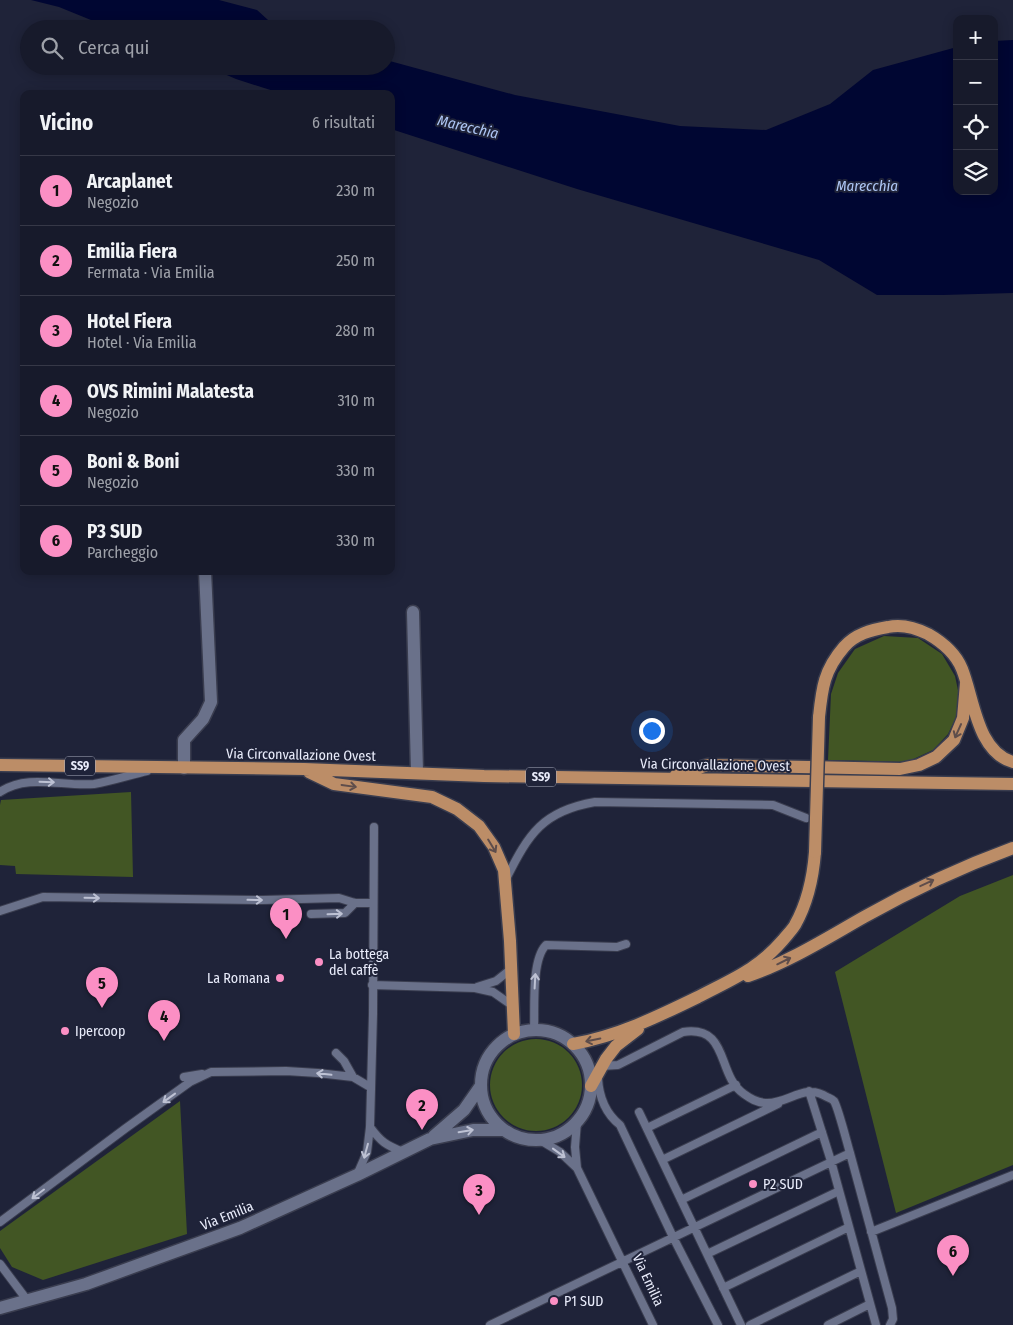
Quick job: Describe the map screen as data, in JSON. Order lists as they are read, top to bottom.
{
  "streets": {
    "main road": ["Via Circonvallazione Ovest", "SS9", "Via Emilia"]
  },
  "water": ["Marecchia"],
  "places": [
    "La bottega del caffè",
    "La Romana",
    "Ipercoop",
    "P2 SUD",
    "P1 SUD"
  ],
  "page": {
    "map_buttons": ["+", "−"],
    "search": "Cerca qui",
    "heading": ["Vicino", "6 risultati"],
    "list": [
      {
        "mark": "1",
        "name": "Arcaplanet",
        "note": "Negozio",
        "value": "230 m"
      },
      {
        "mark": "2",
        "name": "Emilia Fiera",
        "note": "Fermata · Via Emilia",
        "value": "250 m"
      },
      {
        "mark": "3",
        "name": "Hotel Fiera",
        "note": "Hotel · Via Emilia",
        "value": "280 m"
      },
      {
        "mark": "4",
        "name": "OVS Rimini Malatesta",
        "note": "Negozio",
        "value": "310 m"
      },
      {
        "mark": "5",
        "name": "Boni & Boni",
        "note": "Negozio",
        "value": "330 m"
      },
      {
        "mark": "6",
        "name": "P3 SUD",
        "note": "Parcheggio",
        "value": "330 m"
      }
    ],
    "pins": [
      "1",
      "5",
      "4",
      "2",
      "3",
      "6"
    ]
  }
}
